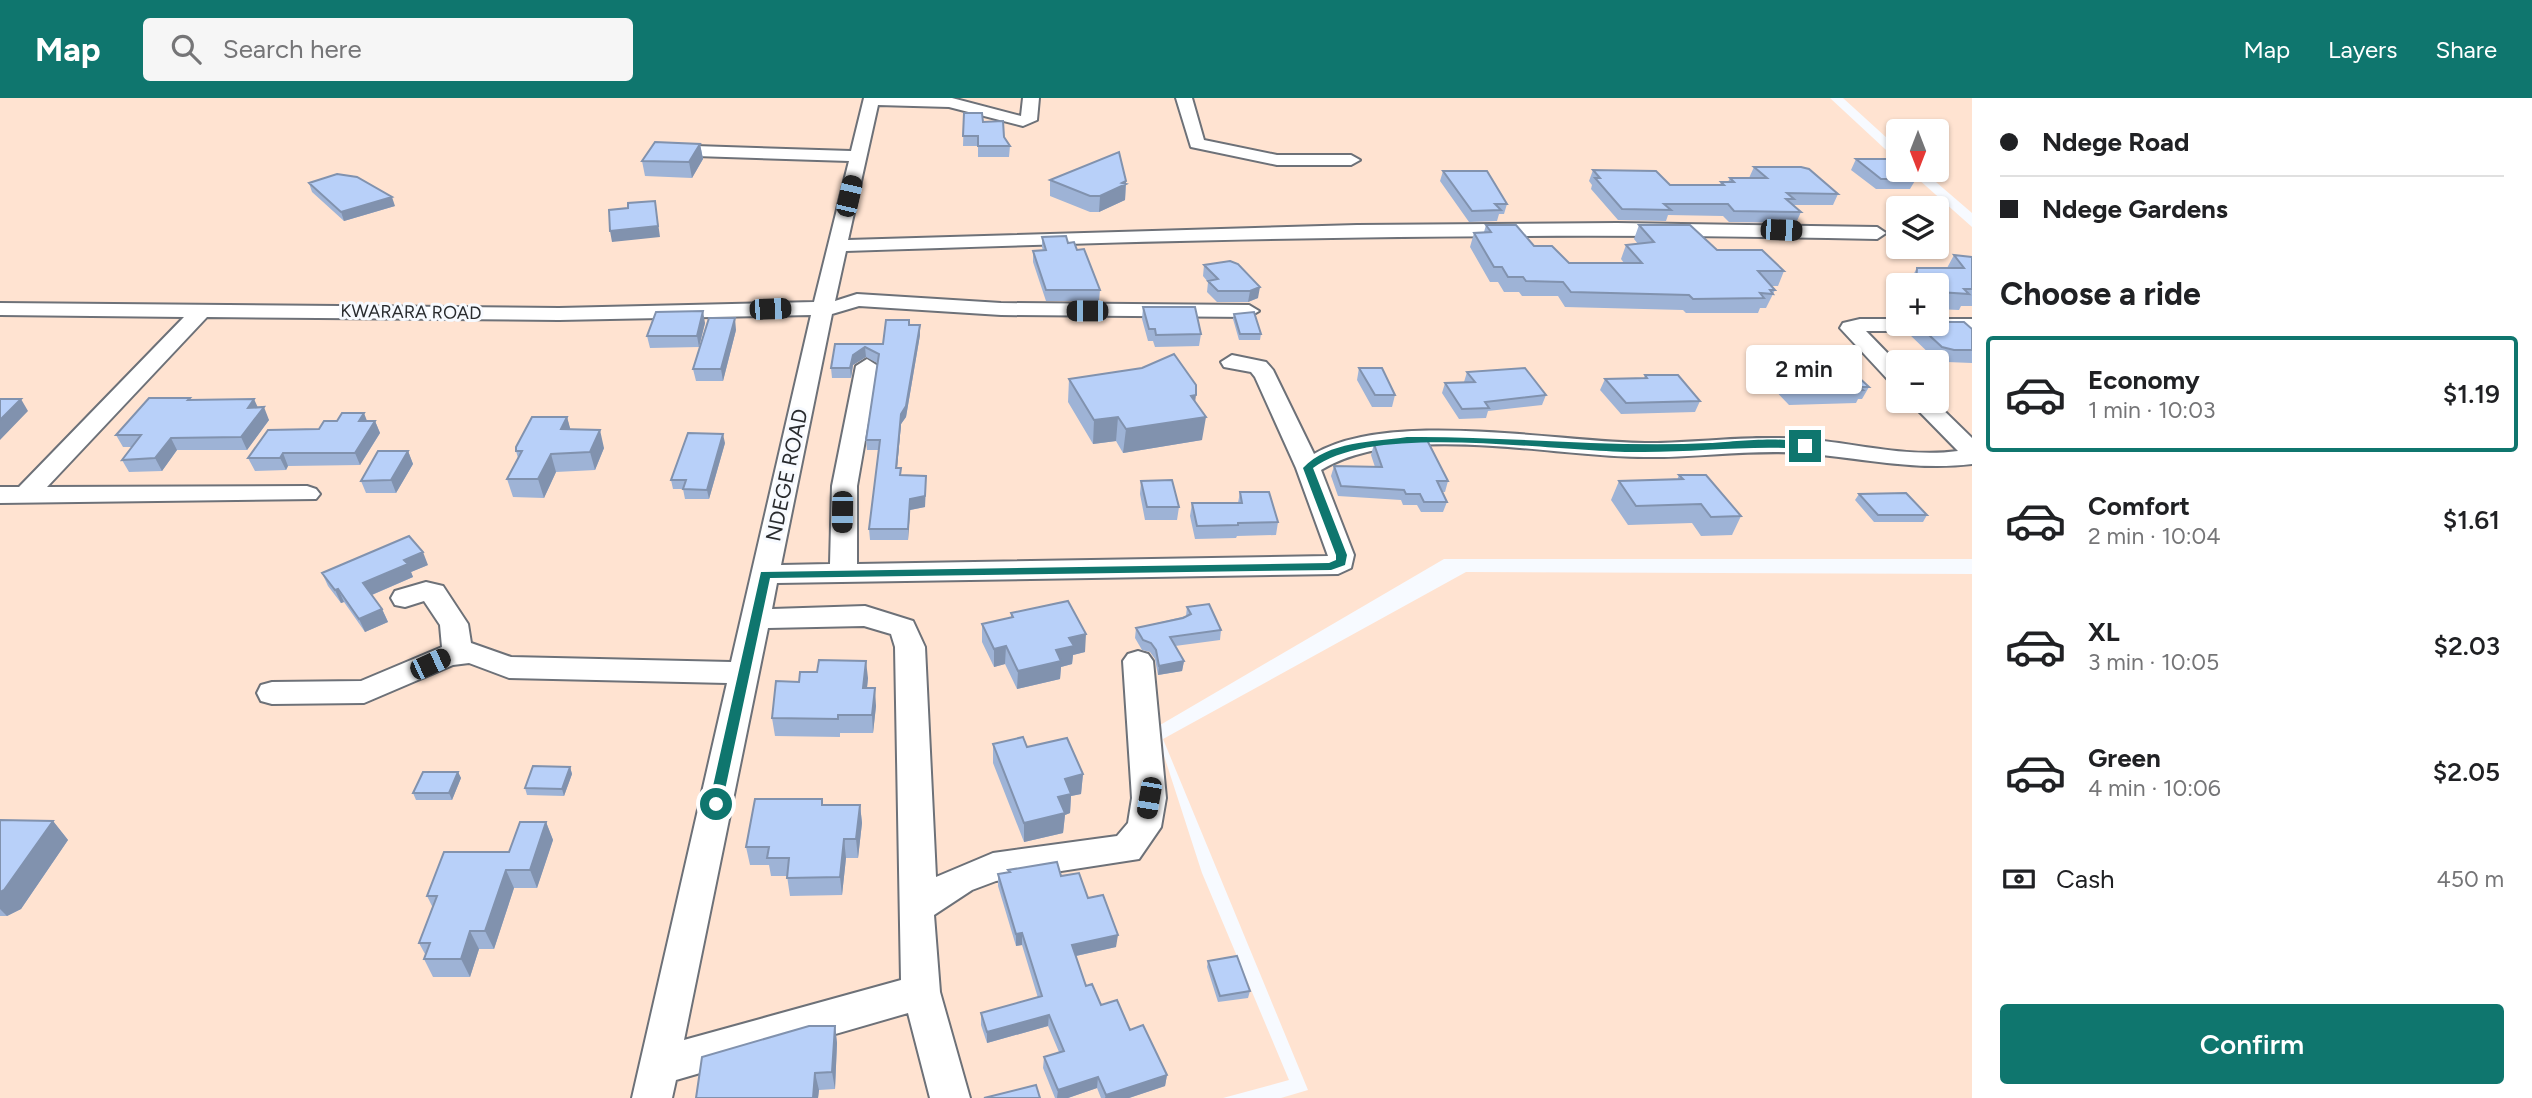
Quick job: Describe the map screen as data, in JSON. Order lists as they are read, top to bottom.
{
  "streets": {
    "street": ["KWARARA ROAD", "NDEGE ROAD"]
  },
  "crossings": [
    ["KWARARA ROAD", "NDEGE ROAD"]
  ],
  "north": "bottom",
  "page": {
    "header": "Map",
    "search": "Search here",
    "nav": ["Map", "Layers", "Share"],
    "banner": ["Ndege Road", "Ndege Gardens"],
    "map_buttons": ["+", "−"],
    "heading": "Choose a ride",
    "list": [
      {
        "name": "Economy",
        "note": "1 min · 10:03",
        "value": "$1.19"
      },
      {
        "name": "Comfort",
        "note": "2 min · 10:04",
        "value": "$1.61"
      },
      {
        "name": "XL",
        "note": "3 min · 10:05",
        "value": "$2.03"
      },
      {
        "name": "Green",
        "note": "4 min · 10:06",
        "value": "$2.05"
      }
    ],
    "bubble": "2 min",
    "pay": ["Cash", "450 m"],
    "buttons": "Confirm"
  }
}
